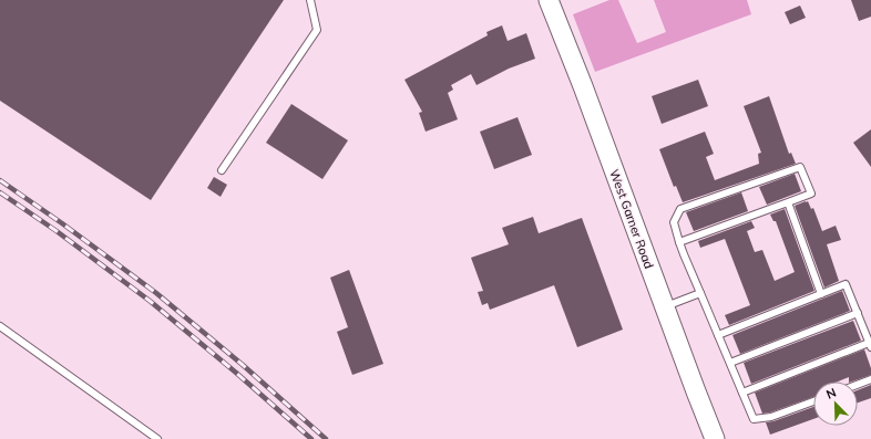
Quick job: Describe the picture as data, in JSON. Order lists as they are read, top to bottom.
{
  "streets": {
    "main road": ["West Garner Road"]
  },
  "north": "top left"
}
